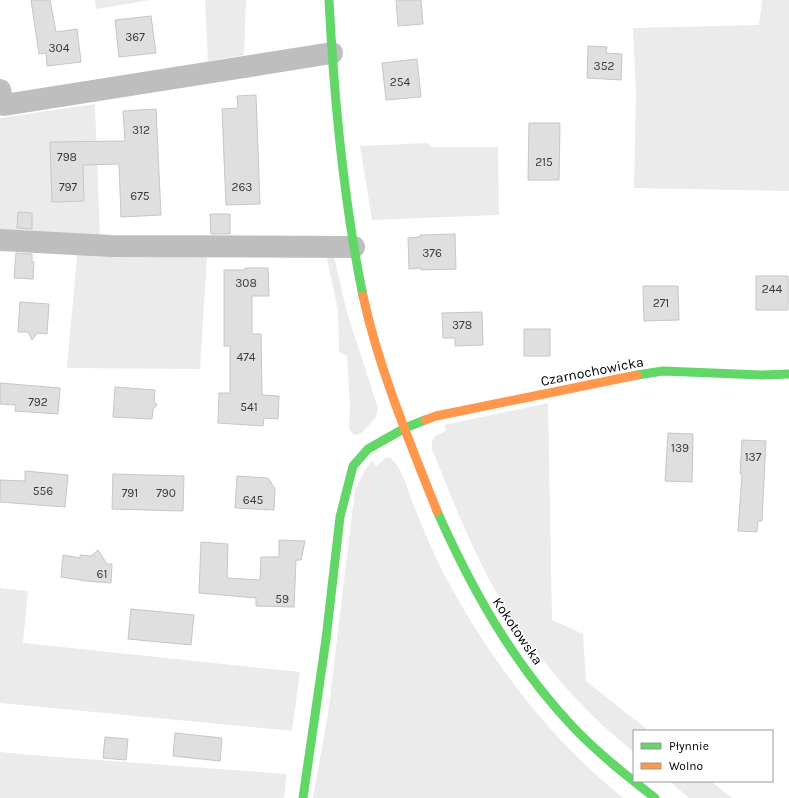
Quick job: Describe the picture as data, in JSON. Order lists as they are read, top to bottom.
{
  "streets": {
    "street": ["Czarnochowicka", "Kokotowska"]
  },
  "crossings": [
    ["Czarnochowicka", "Kokotowska"]
  ],
  "house_numbers": [
    "367",
    "304",
    "352",
    "254",
    "312",
    "798",
    "215",
    "797",
    "263",
    "675",
    "376",
    "308",
    "244",
    "271",
    "378",
    "474",
    "792",
    "541",
    "139",
    "137",
    "556",
    "791",
    "790",
    "645",
    "61",
    "59"
  ],
  "legend": ["Płynnie", "Wolno"]
}
